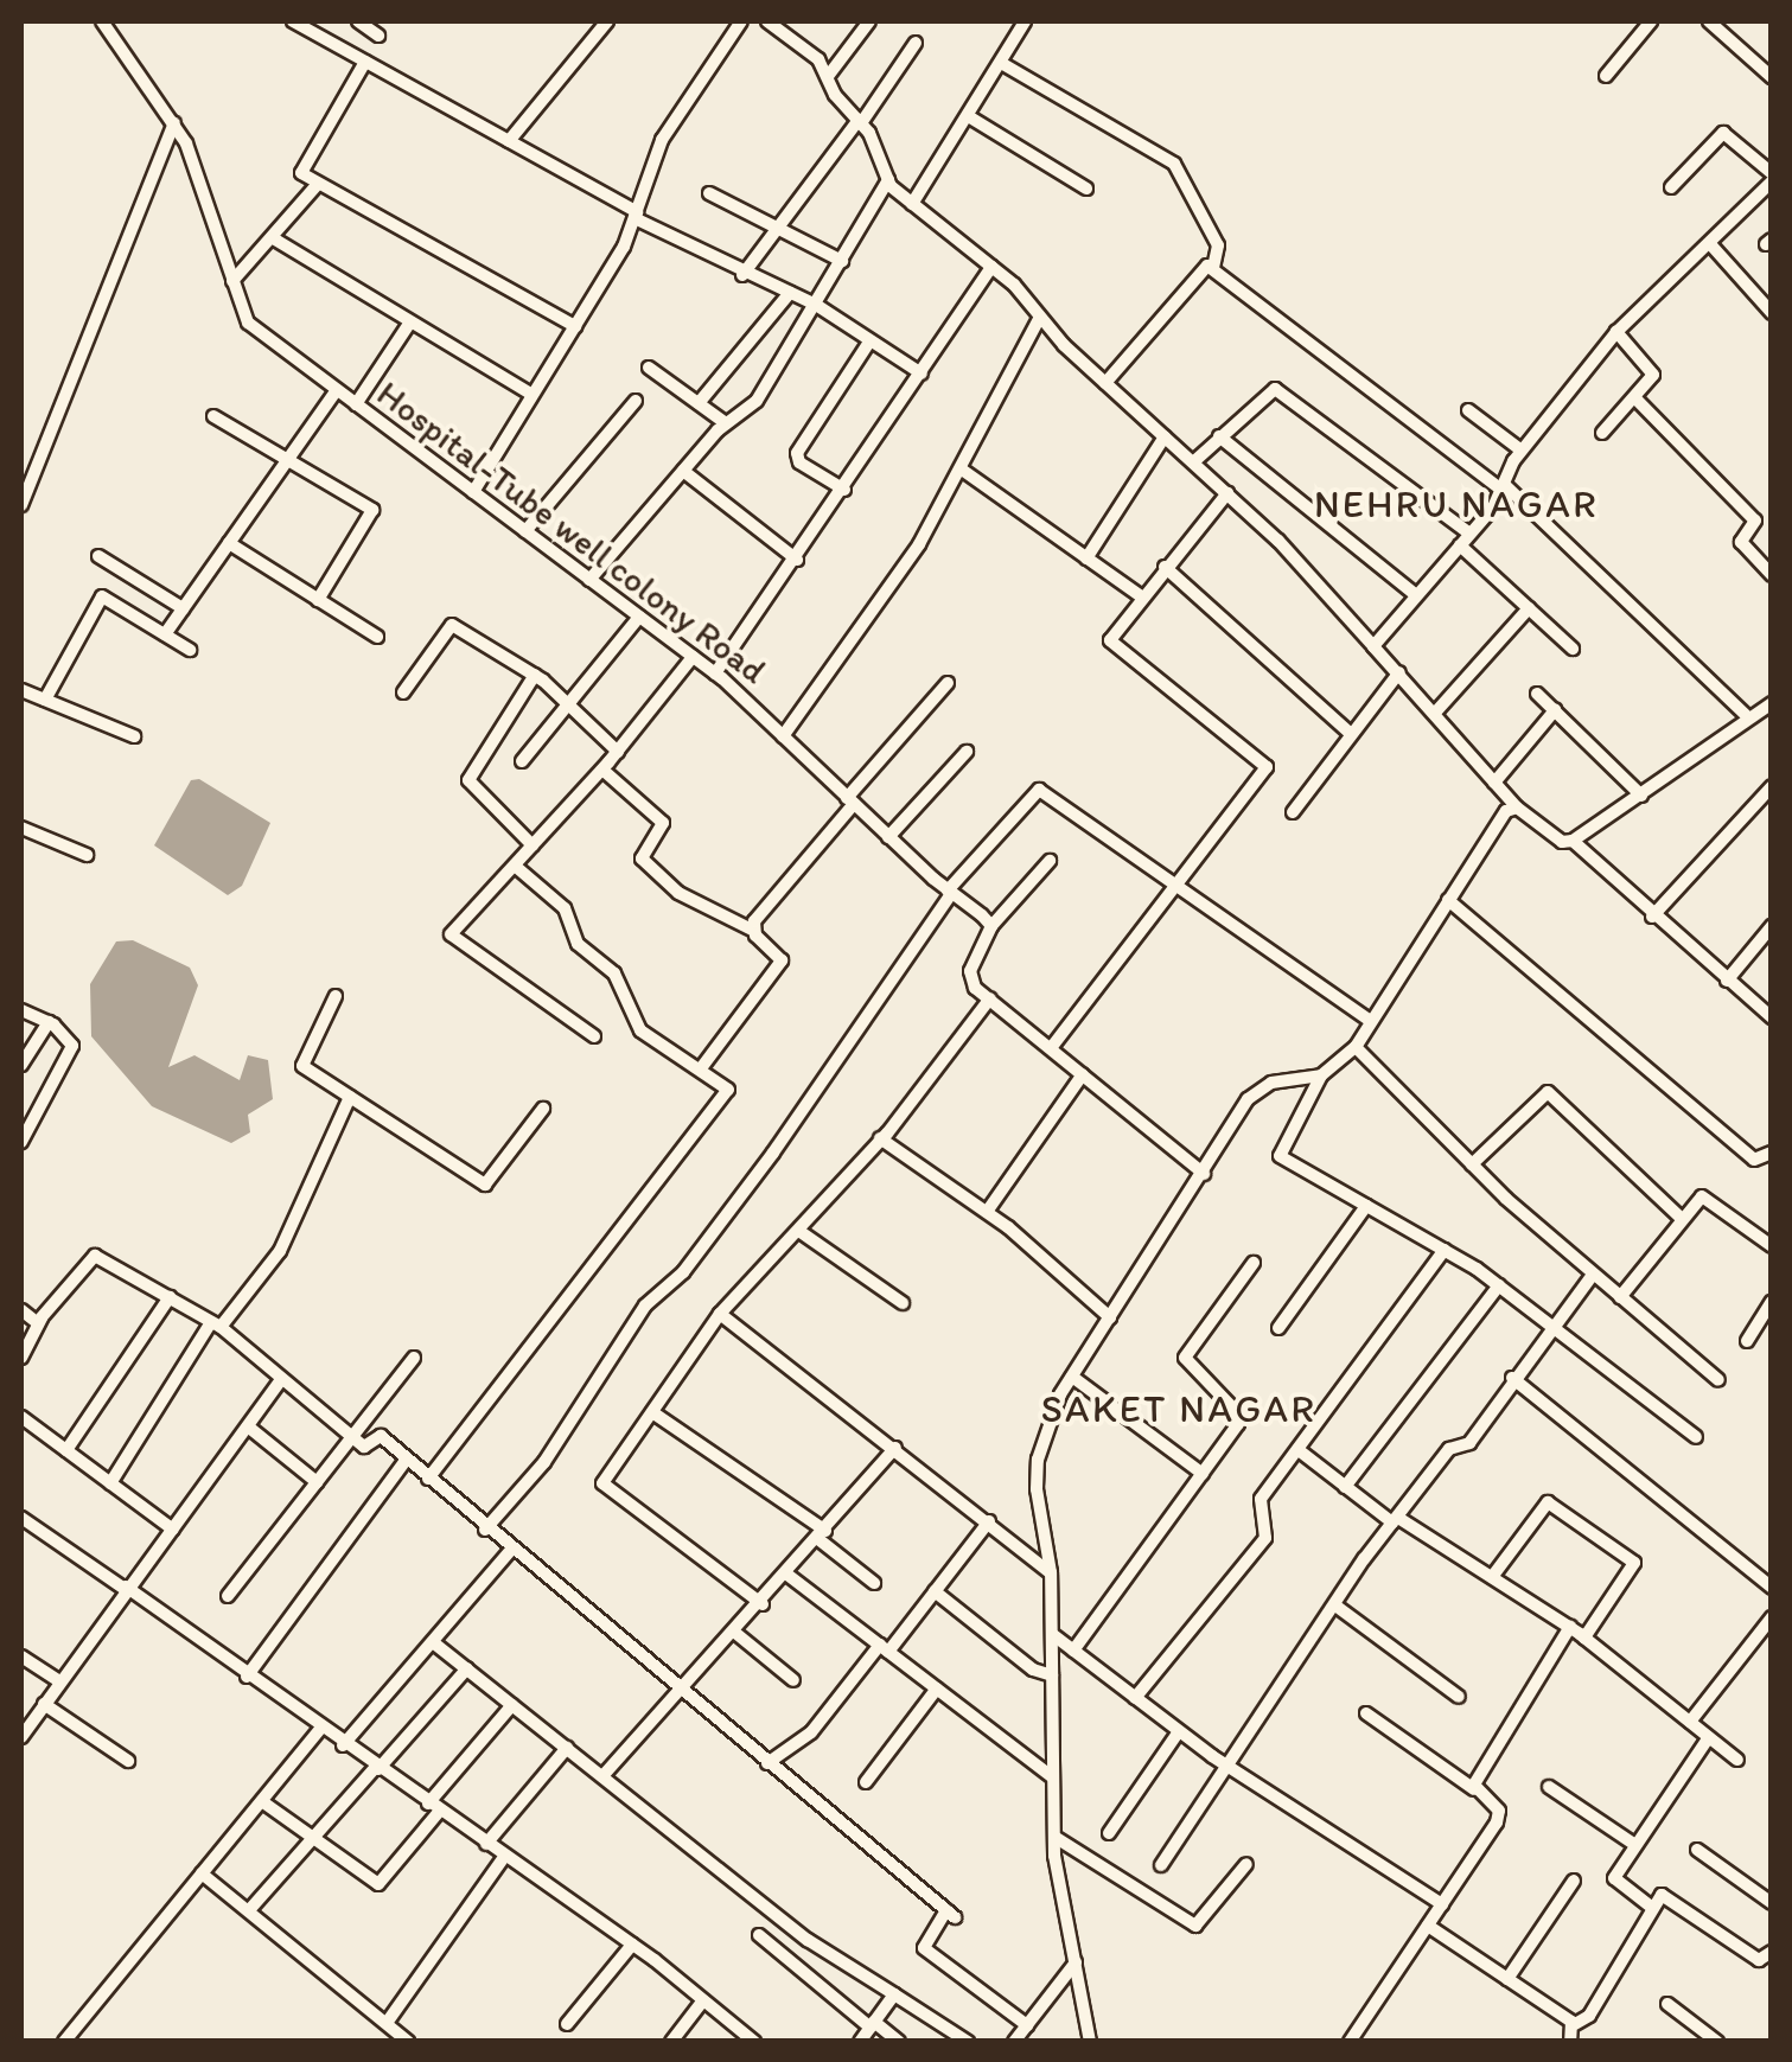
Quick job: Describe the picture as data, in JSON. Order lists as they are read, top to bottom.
{
  "streets": {
    "street": ["Hospital-Tube well colony Road"]
  },
  "districts": ["NEHRU NAGAR", "SAKET NAGAR"]
}
